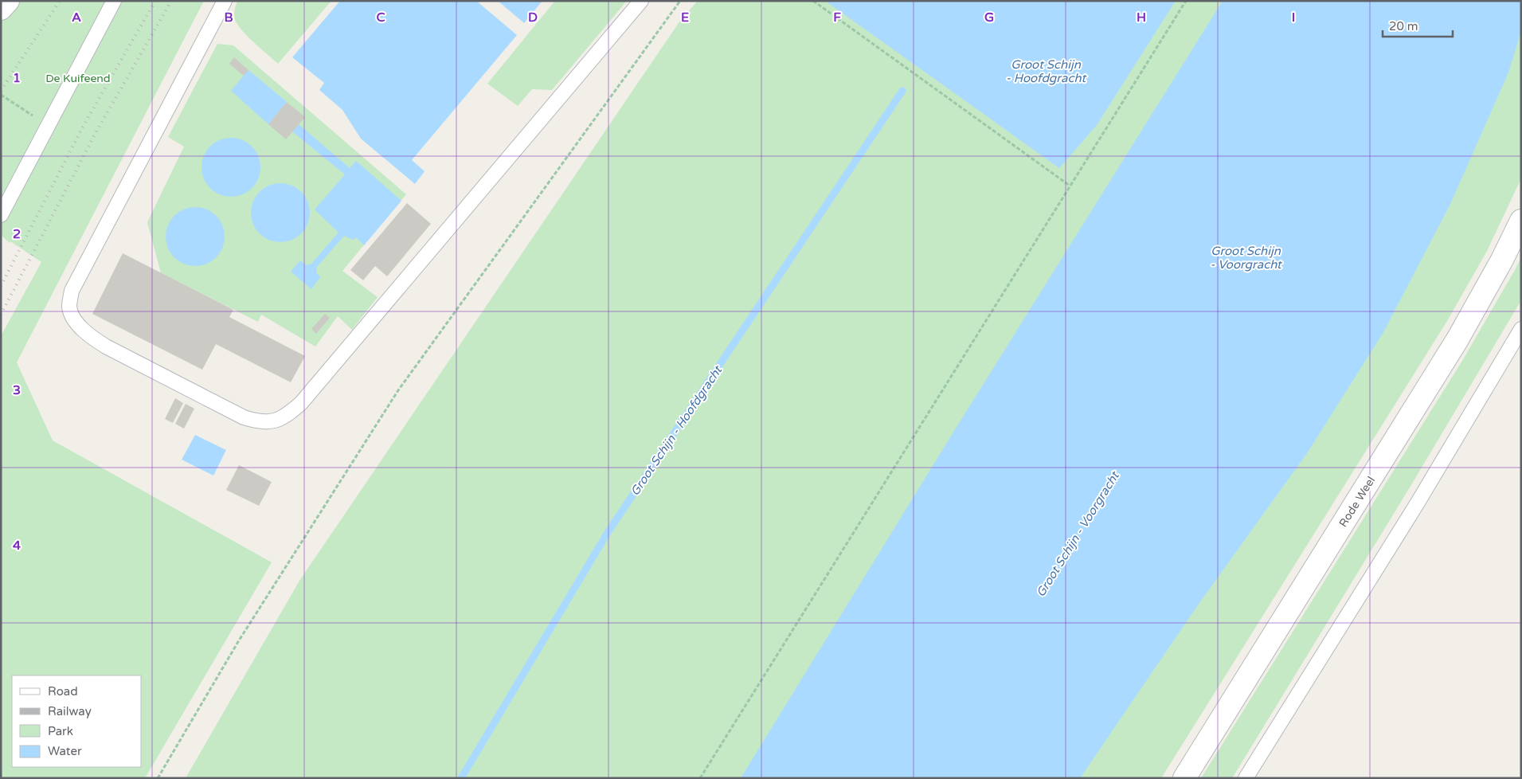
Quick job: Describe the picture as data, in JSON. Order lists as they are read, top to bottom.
{
  "streets": {
    "street": ["Rode Weel"]
  },
  "water": ["Groot Schijn - Hoofdgracht", "Groot Schijn - Voorgracht"],
  "parks": ["De Kuifeend"],
  "legend": [
    "Road",
    "Railway",
    "Park",
    "Water"
  ],
  "scale_bar": "20 m",
  "grid": {
    "columns": [
      "A",
      "B",
      "C",
      "D",
      "E",
      "F",
      "G",
      "H",
      "I"
    ],
    "rows": [
      "1",
      "2",
      "3",
      "4"
    ]
  }
}
